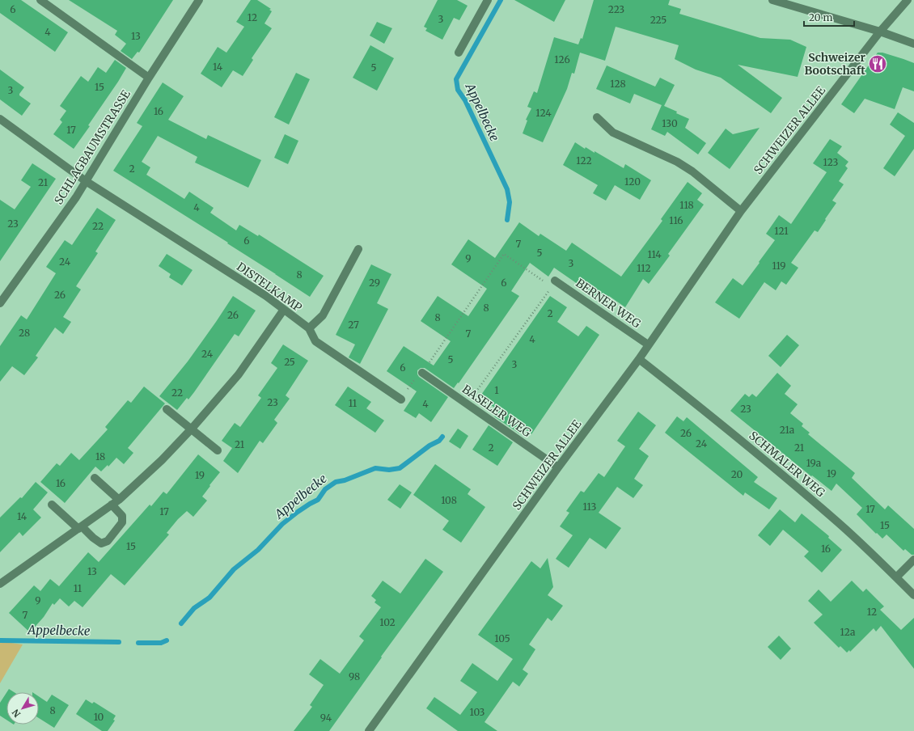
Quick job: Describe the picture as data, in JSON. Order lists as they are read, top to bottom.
{
  "streets": {
    "street": [
      "SCHWEIZER ALLEE",
      "SCHLAGBAUMSTRASSE",
      "DISTELKAMP",
      "BERNER WEG",
      "BASELER WEG",
      "SCHMALER WEG"
    ]
  },
  "crossings": [
    ["SCHWEIZER ALLEE", "BERNER WEG"],
    ["SCHWEIZER ALLEE", "BASELER WEG"],
    ["SCHWEIZER ALLEE", "SCHMALER WEG"],
    ["SCHLAGBAUMSTRASSE", "DISTELKAMP"]
  ],
  "water": ["Appelbecke"],
  "places": {
    "restaurant": ["Schweizer Bootschaft"]
  },
  "house_numbers": [
    "6",
    "223",
    "12",
    "3",
    "225",
    "4",
    "13",
    "126",
    "14",
    "5",
    "128",
    "15",
    "3",
    "16",
    "124",
    "130",
    "17",
    "122",
    "123",
    "2",
    "120",
    "21",
    "118",
    "4",
    "116",
    "23",
    "22",
    "121",
    "6",
    "7",
    "5",
    "114",
    "9",
    "24",
    "3",
    "119",
    "112",
    "8",
    "29",
    "6",
    "26",
    "8",
    "2",
    "26",
    "8",
    "27",
    "28",
    "7",
    "4",
    "24",
    "5",
    "25",
    "3",
    "6",
    "1",
    "22",
    "23",
    "11",
    "4",
    "23",
    "21a",
    "26",
    "24",
    "21",
    "2",
    "21",
    "18",
    "19a",
    "19",
    "20",
    "19",
    "16",
    "108",
    "113",
    "17",
    "17",
    "14",
    "15",
    "15",
    "16",
    "13",
    "11",
    "9",
    "12",
    "7",
    "102",
    "12a",
    "105",
    "98",
    "8",
    "103",
    "10",
    "94"
  ],
  "scale_bar": "20 m",
  "north": "bottom left"
}
